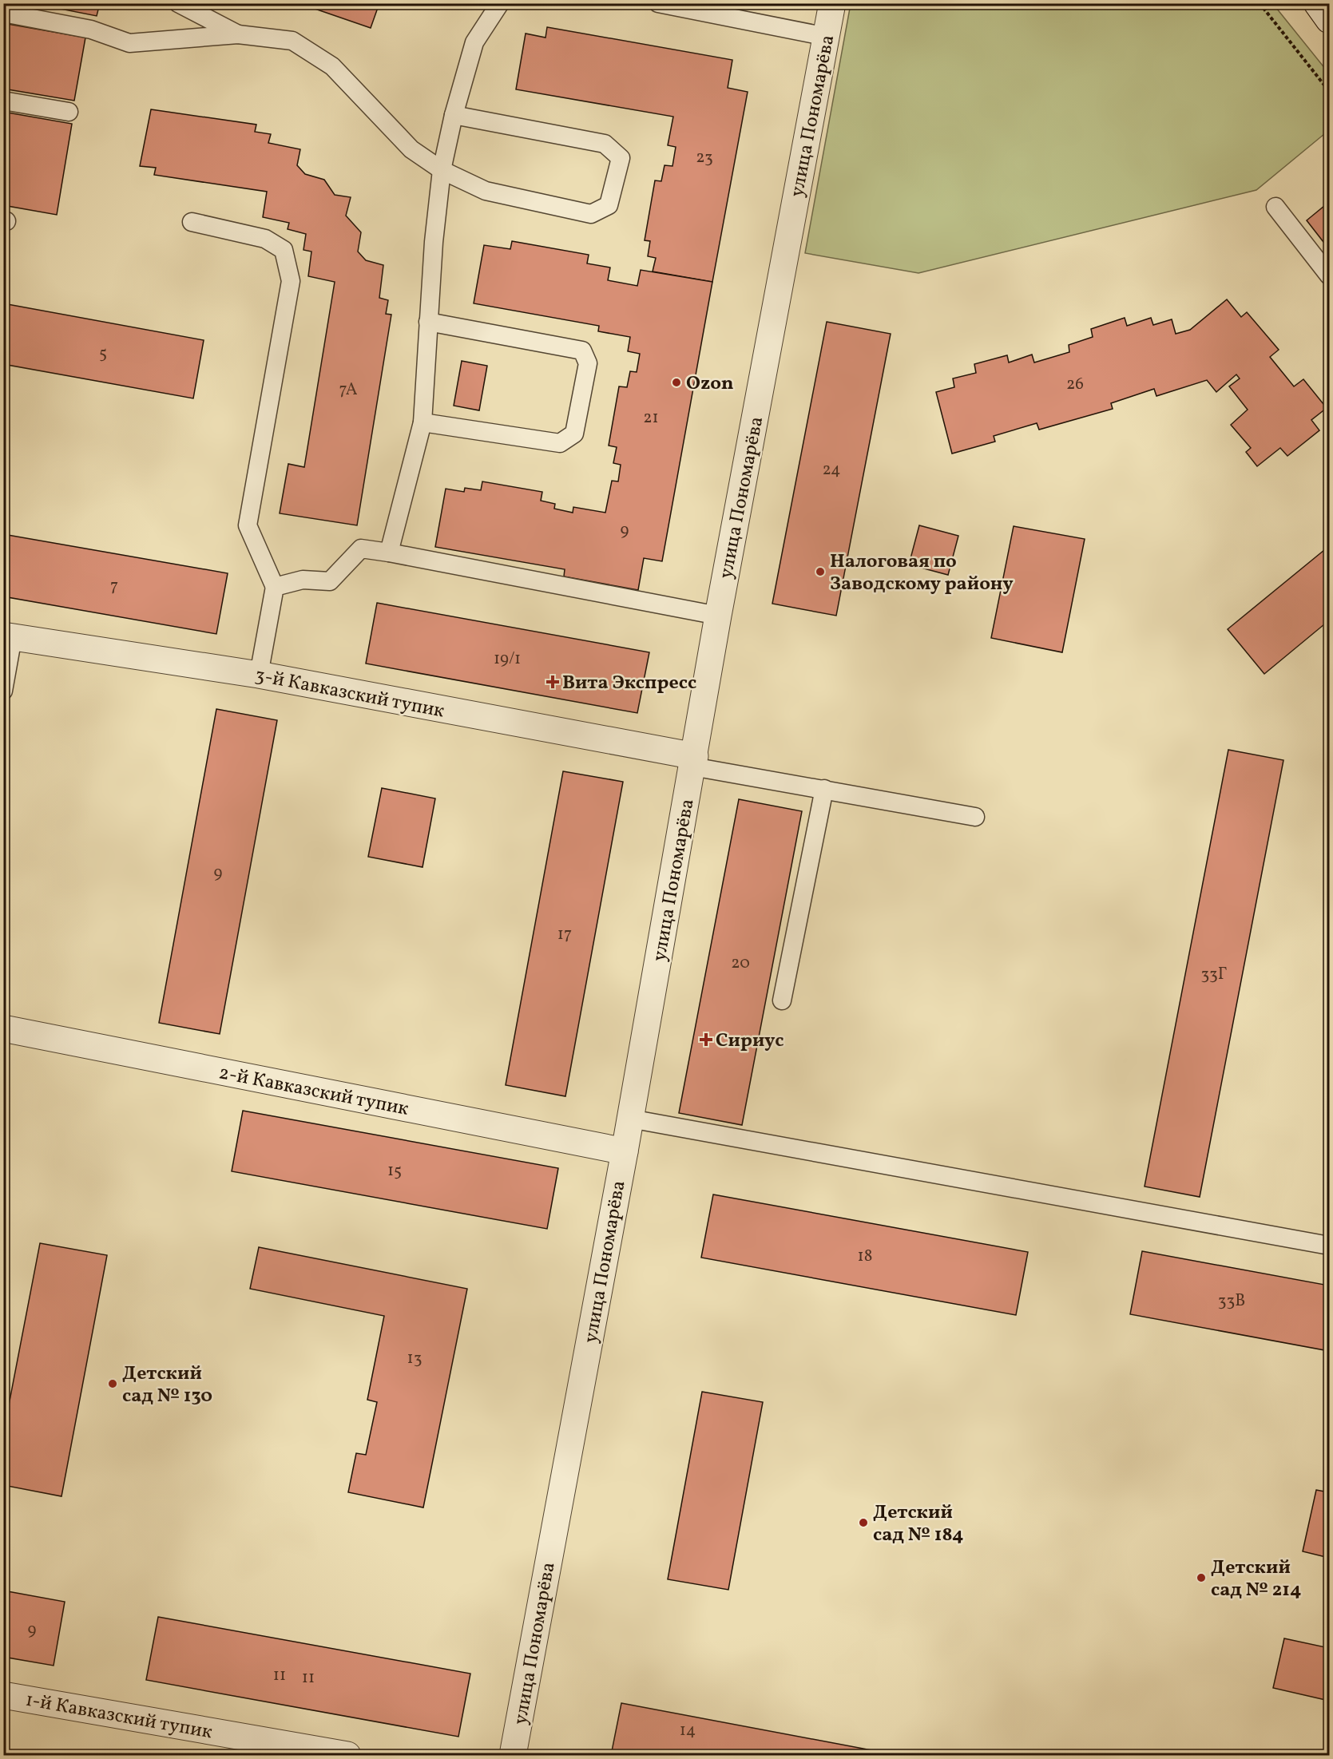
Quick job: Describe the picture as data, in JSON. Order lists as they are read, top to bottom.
{
  "streets": {
    "street": [
      "улица Пономарёва",
      "3-й Кавказский тупик",
      "2-й Кавказский тупик",
      "1-й Кавказский тупик"
    ]
  },
  "crossings": [
    ["улица Пономарёва", "3-й Кавказский тупик"],
    ["улица Пономарёва", "2-й Кавказский тупик"]
  ],
  "places": {
    "other": [
      "Ozon",
      "Налоговая по Заводскому району",
      "Детский сад № 130",
      "Детский сад № 184",
      "Детский сад № 214"
    ],
    "health": ["Вита Экспресс", "Сириус"]
  },
  "house_numbers": [
    "23",
    "5",
    "26",
    "7А",
    "21",
    "24",
    "9",
    "7",
    "19/1",
    "9",
    "17",
    "20",
    "33Г",
    "15",
    "18",
    "33В",
    "13",
    "9",
    "11",
    "11",
    "14"
  ]
}
